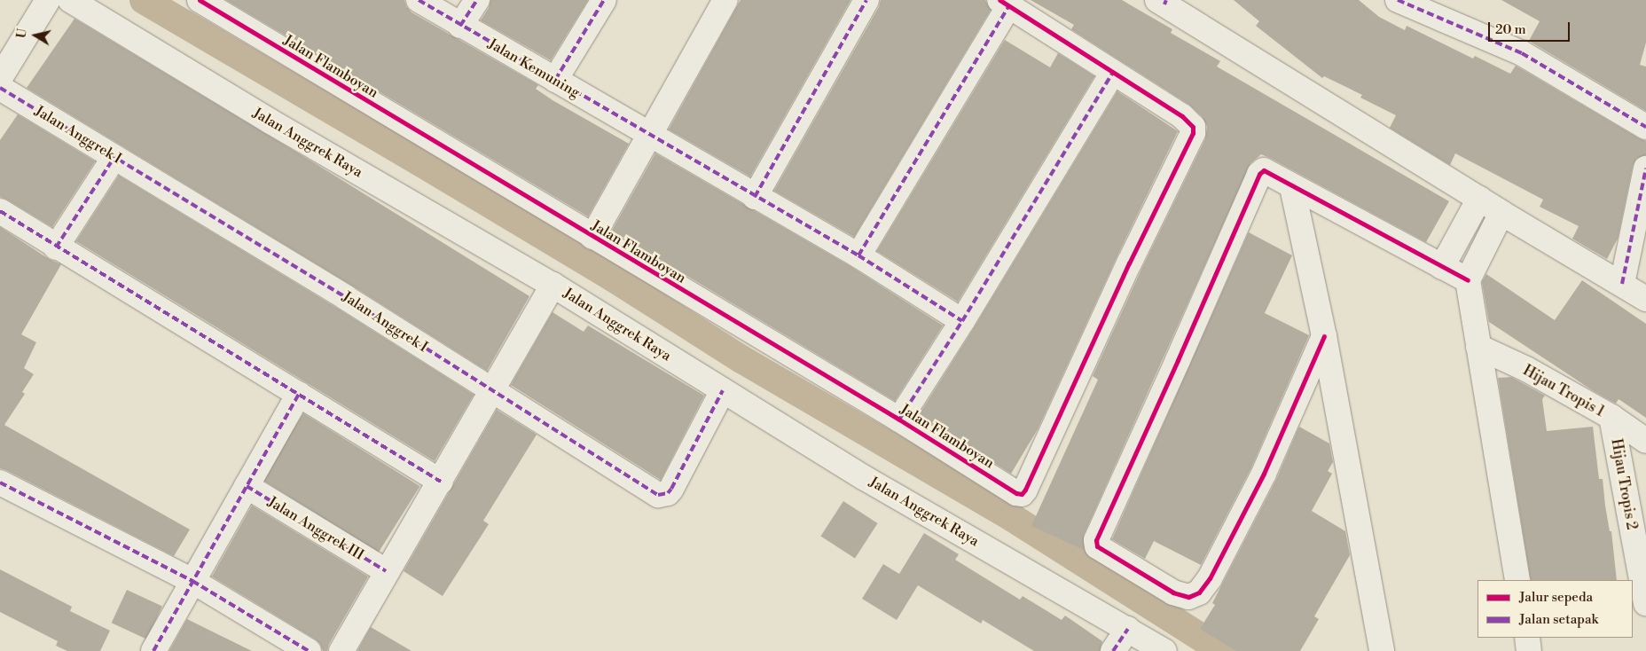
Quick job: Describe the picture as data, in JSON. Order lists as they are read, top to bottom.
{
  "streets": {
    "street": [
      "Jalan Flamboyan",
      "Jalan Kemuning",
      "Jalan Anggrek I",
      "Jalan Anggrek Raya",
      "Hijau Tropis 1",
      "Hijau Tropis 2",
      "Jalan Anggrek III"
    ]
  },
  "crossings": [
    ["Jalan Anggrek I", "Jalan Anggrek Raya"],
    ["Hijau Tropis 1", "Hijau Tropis 2"]
  ],
  "legend": ["Jalur sepeda", "Jalan setapak"],
  "scale_bar": "20 m",
  "north": "left"
}
